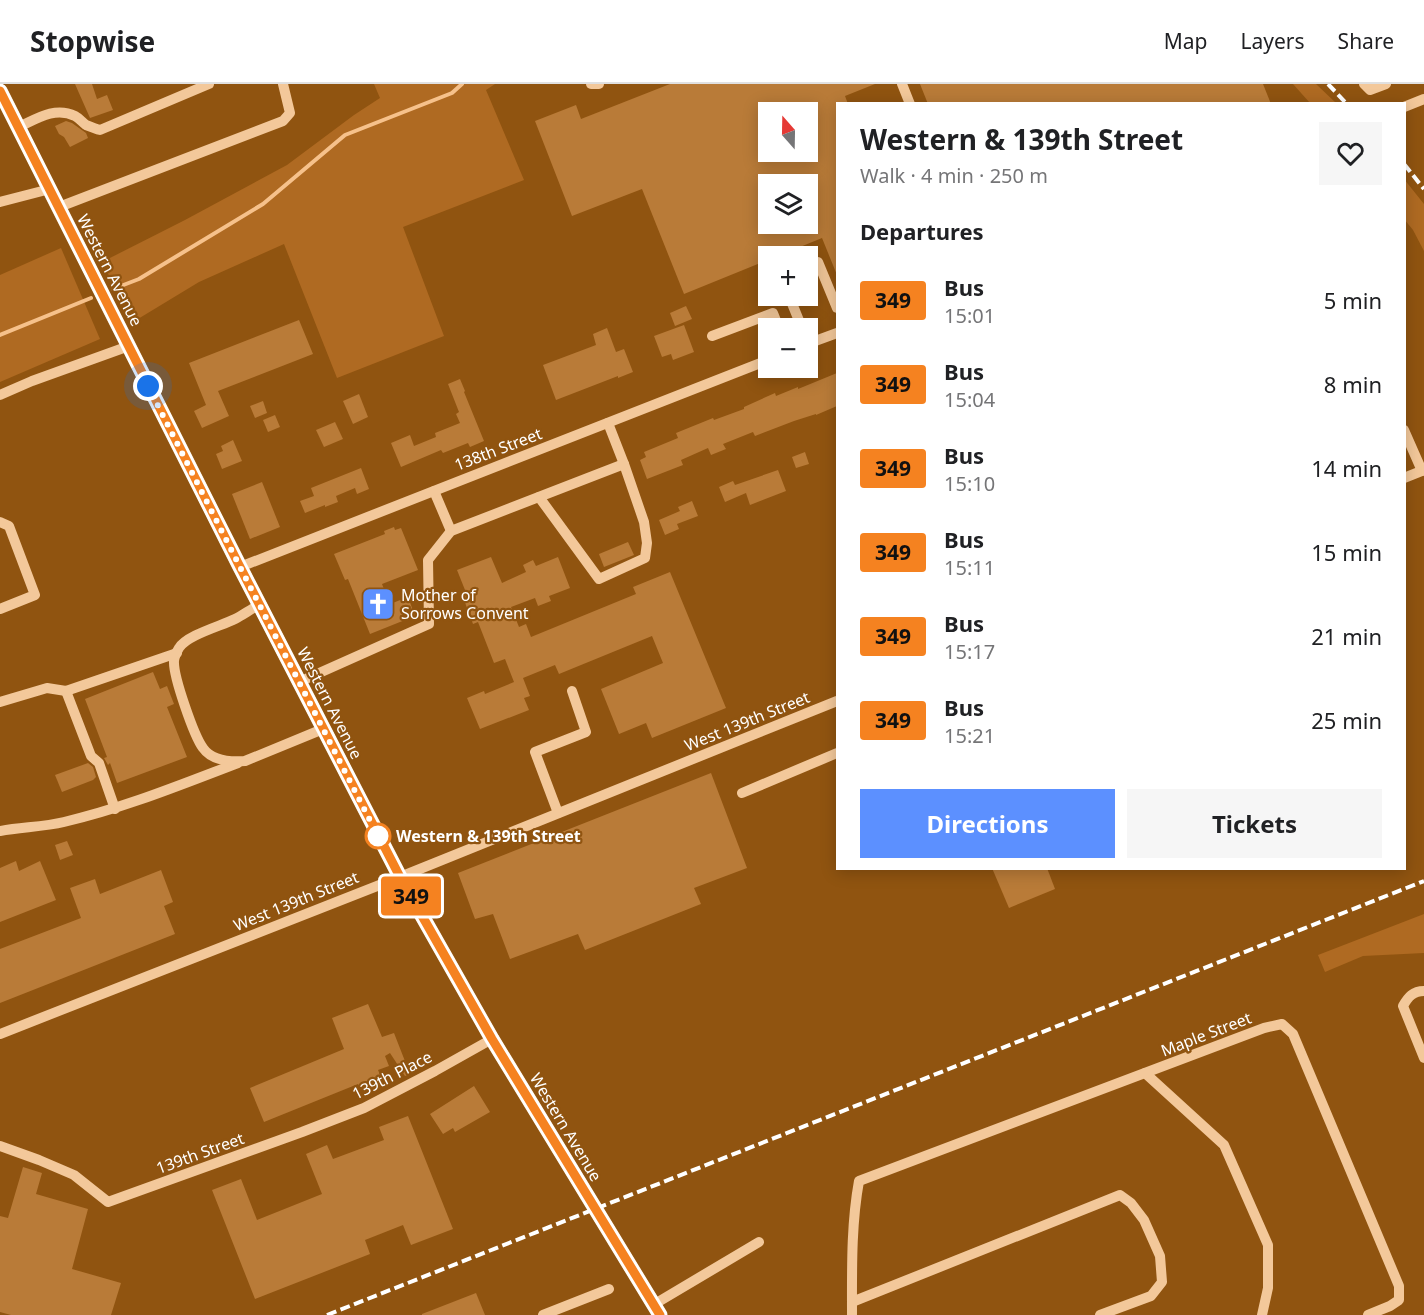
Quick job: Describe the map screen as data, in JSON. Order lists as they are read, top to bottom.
{
  "streets": {
    "main road": ["Western Avenue"],
    "street": [
      "138th Street",
      "West 139th Street",
      "Maple Street",
      "139th Place",
      "139th Street"
    ]
  },
  "crossings": [
    ["Western Avenue", "138th Street"],
    ["Western Avenue", "West 139th Street"],
    ["Western Avenue", "139th Place"],
    ["139th Place", "139th Street"]
  ],
  "places": {
    "church": ["Mother of Sorrows Convent"],
    "other": ["Western & 139th Street"]
  },
  "lines": ["bus line 349"],
  "north": "top",
  "page": {
    "header": "Stopwise",
    "nav": ["Map", "Layers", "Share"],
    "on_map": "349",
    "map_buttons": ["+", "−"],
    "heading": [
      ["Western & 139th Street", "Walk · 4 min · 250 m"],
      "Departures"
    ],
    "list": [
      {
        "mark": "349",
        "name": "Bus",
        "note": "15:01",
        "value": "5 min"
      },
      {
        "mark": "349",
        "name": "Bus",
        "note": "15:04",
        "value": "8 min"
      },
      {
        "mark": "349",
        "name": "Bus",
        "note": "15:10",
        "value": "14 min"
      },
      {
        "mark": "349",
        "name": "Bus",
        "note": "15:11",
        "value": "15 min"
      },
      {
        "mark": "349",
        "name": "Bus",
        "note": "15:17",
        "value": "21 min"
      },
      {
        "mark": "349",
        "name": "Bus",
        "note": "15:21",
        "value": "25 min"
      }
    ],
    "buttons": ["Directions", "Tickets"]
  }
}
